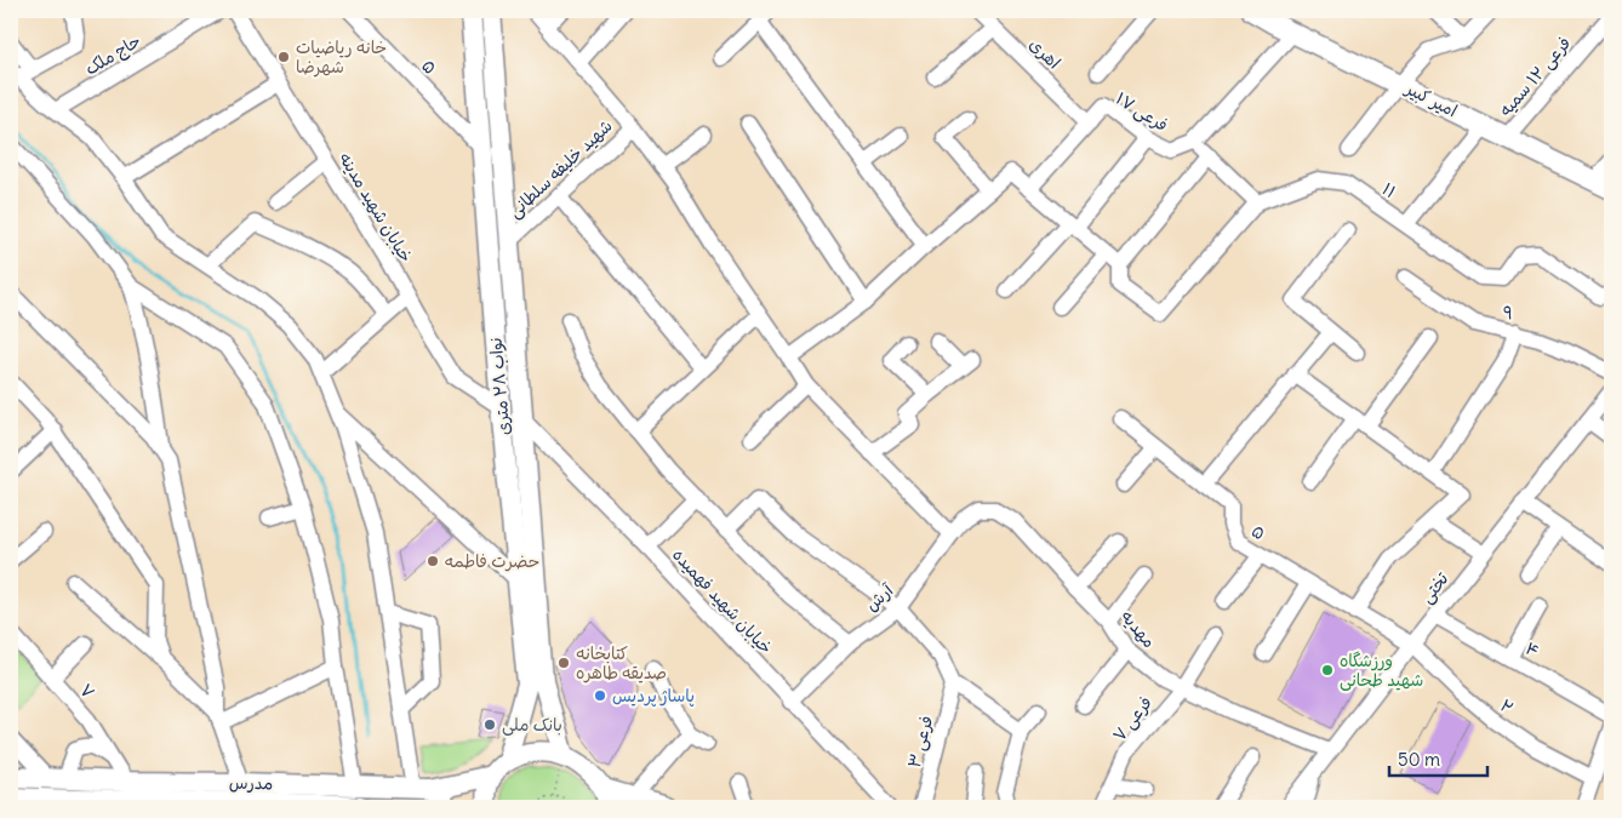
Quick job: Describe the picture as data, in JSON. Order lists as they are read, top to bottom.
{
  "streets": {
    "main road": ["امیر کبیر", "نواب ۲۸ متری", "مدرس"],
    "street": [
      "اهری",
      "حاج ملک",
      "۵",
      "فرعی ۱۲ سمیه",
      "فرعی ۱۷",
      "شهید خلیفه سلطانی",
      "۱۱",
      "خیابان شهید مدینه",
      "۹",
      "تختی",
      "آرش",
      "خیابان شهید فهمیده",
      "مهدیه",
      "۴",
      "۷",
      "۲",
      "فرعی ۷",
      "فرعی ۳"
    ]
  },
  "crossings": [
    ["اهری", "فرعی ۱۷"],
    ["۵", "نواب ۲۸ متری"],
    ["۵", "تختی"],
    ["۵", "۲"],
    ["فرعی ۱۲ سمیه", "امیر کبیر"],
    ["شهید خلیفه سلطانی", "نواب ۲۸ متری"],
    ["خیابان شهید مدینه", "نواب ۲۸ متری"],
    ["نواب ۲۸ متری", "خیابان شهید فهمیده"],
    ["تختی", "مهدیه"],
    ["تختی", "۴"],
    ["تختی", "۲"],
    ["آرش", "خیابان شهید فهمیده"],
    ["آرش", "مهدیه"],
    ["مهدیه", "فرعی ۷"],
    ["۷", "مدرس"]
  ],
  "places": [
    "خانه ریاضیات شهرضا",
    "حضرت فاطمه",
    "کتابخانه صدیقه طاهره",
    "ورزشگاه شهید طحانی",
    "پاساژ پردیس",
    "بانک ملی"
  ],
  "scale_bar": "50 m"
}
